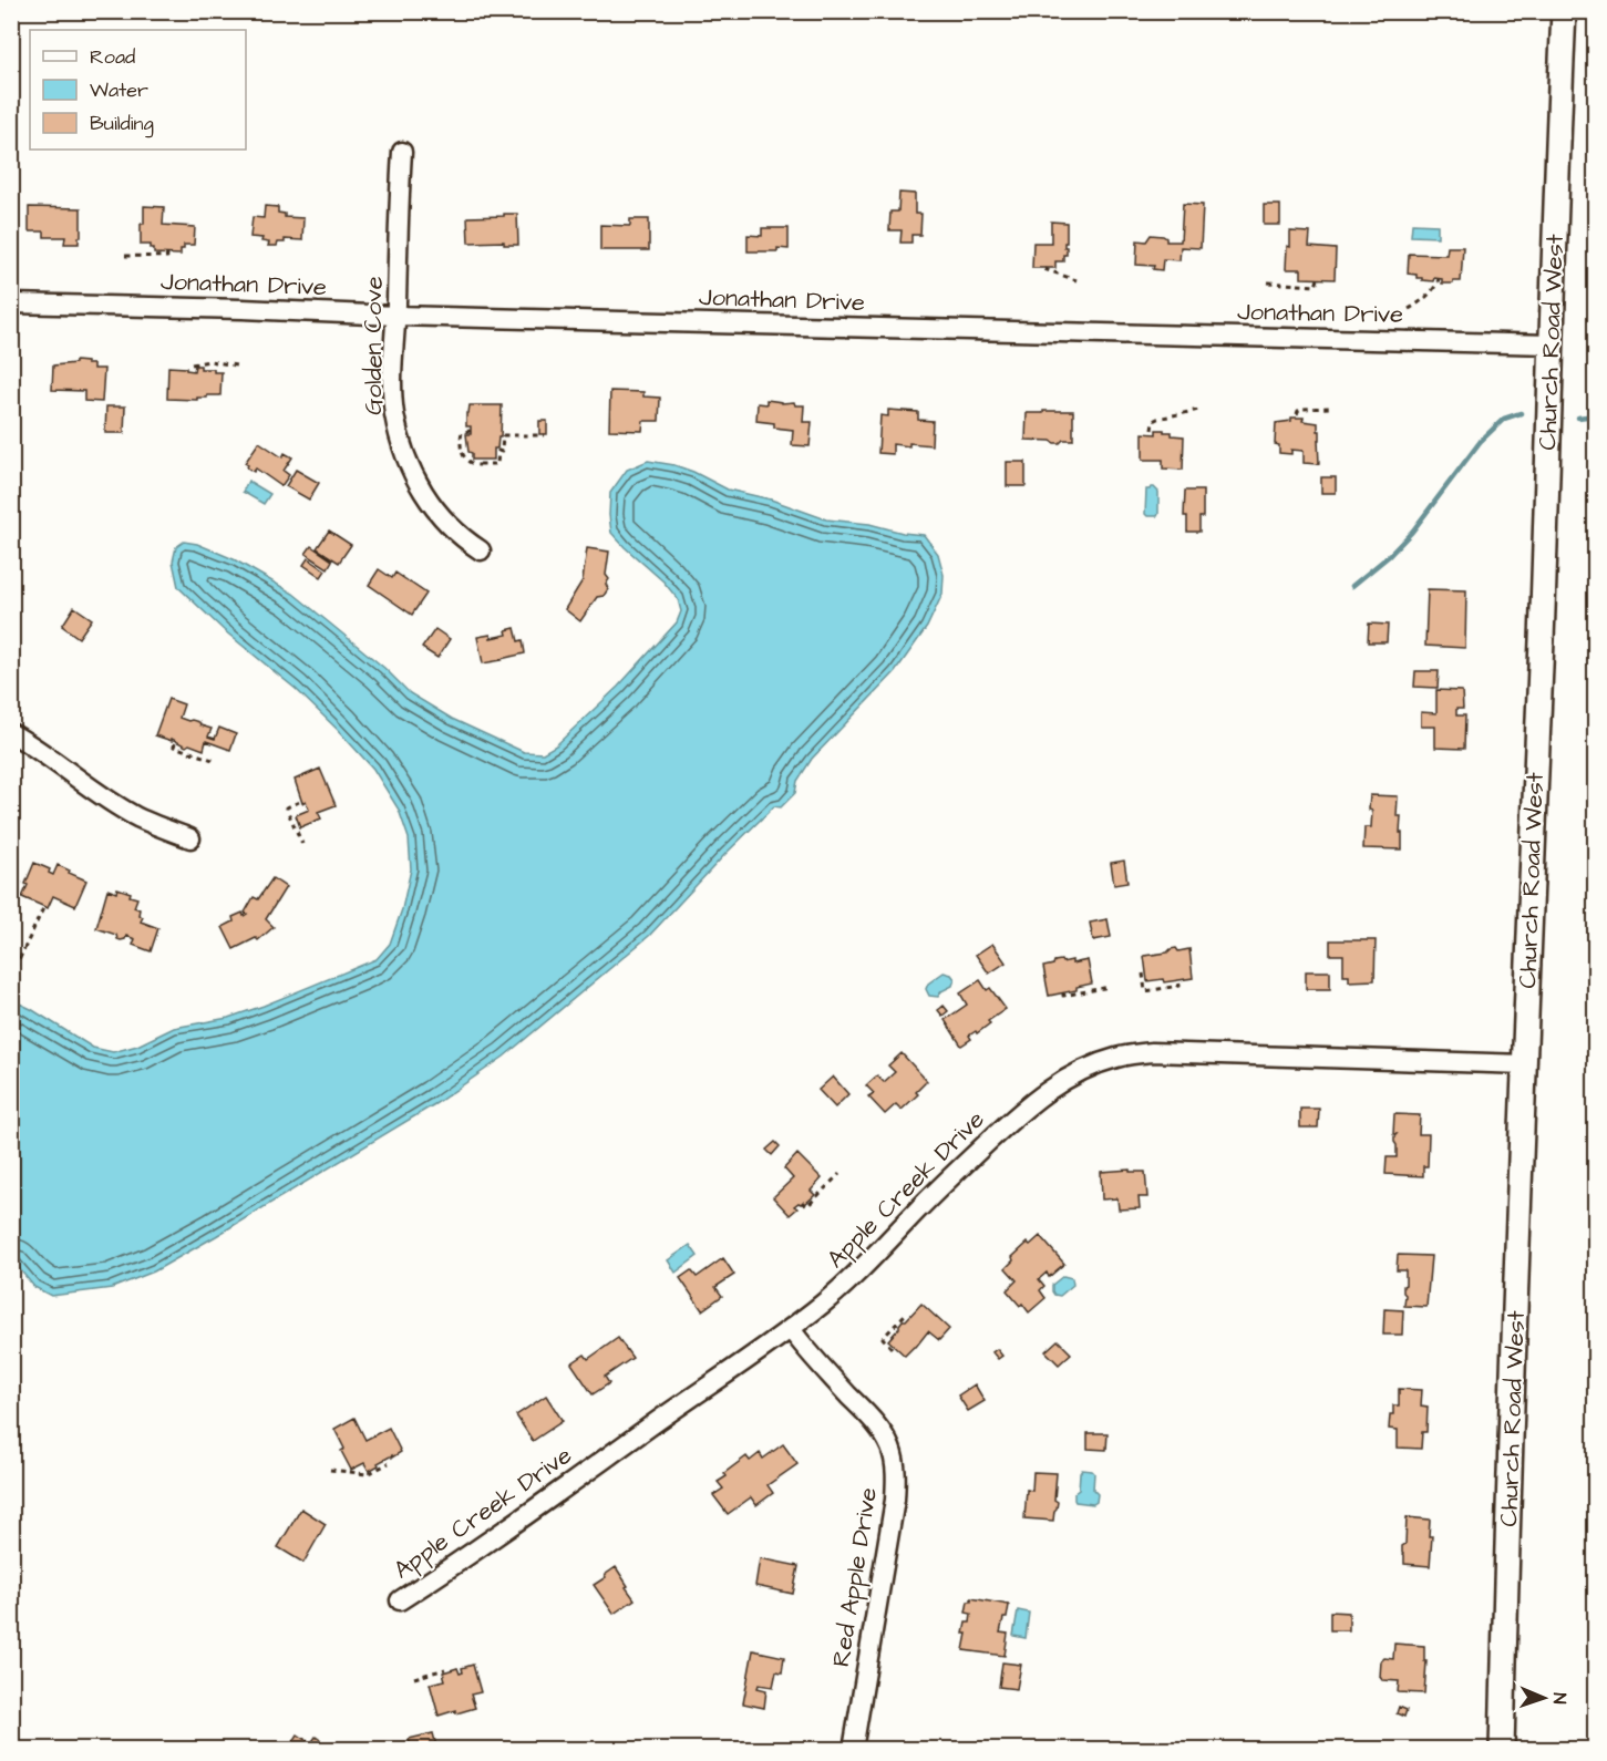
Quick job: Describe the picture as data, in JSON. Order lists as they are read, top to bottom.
{
  "streets": {
    "street": [
      "Jonathan Drive",
      "Church Road West",
      "Golden Cove",
      "Apple Creek Drive",
      "Red Apple Drive"
    ]
  },
  "crossings": [
    ["Jonathan Drive", "Church Road West"],
    ["Jonathan Drive", "Golden Cove"],
    ["Church Road West", "Apple Creek Drive"],
    ["Apple Creek Drive", "Red Apple Drive"]
  ],
  "legend": ["Road", "Water", "Building"],
  "north": "right"
}
